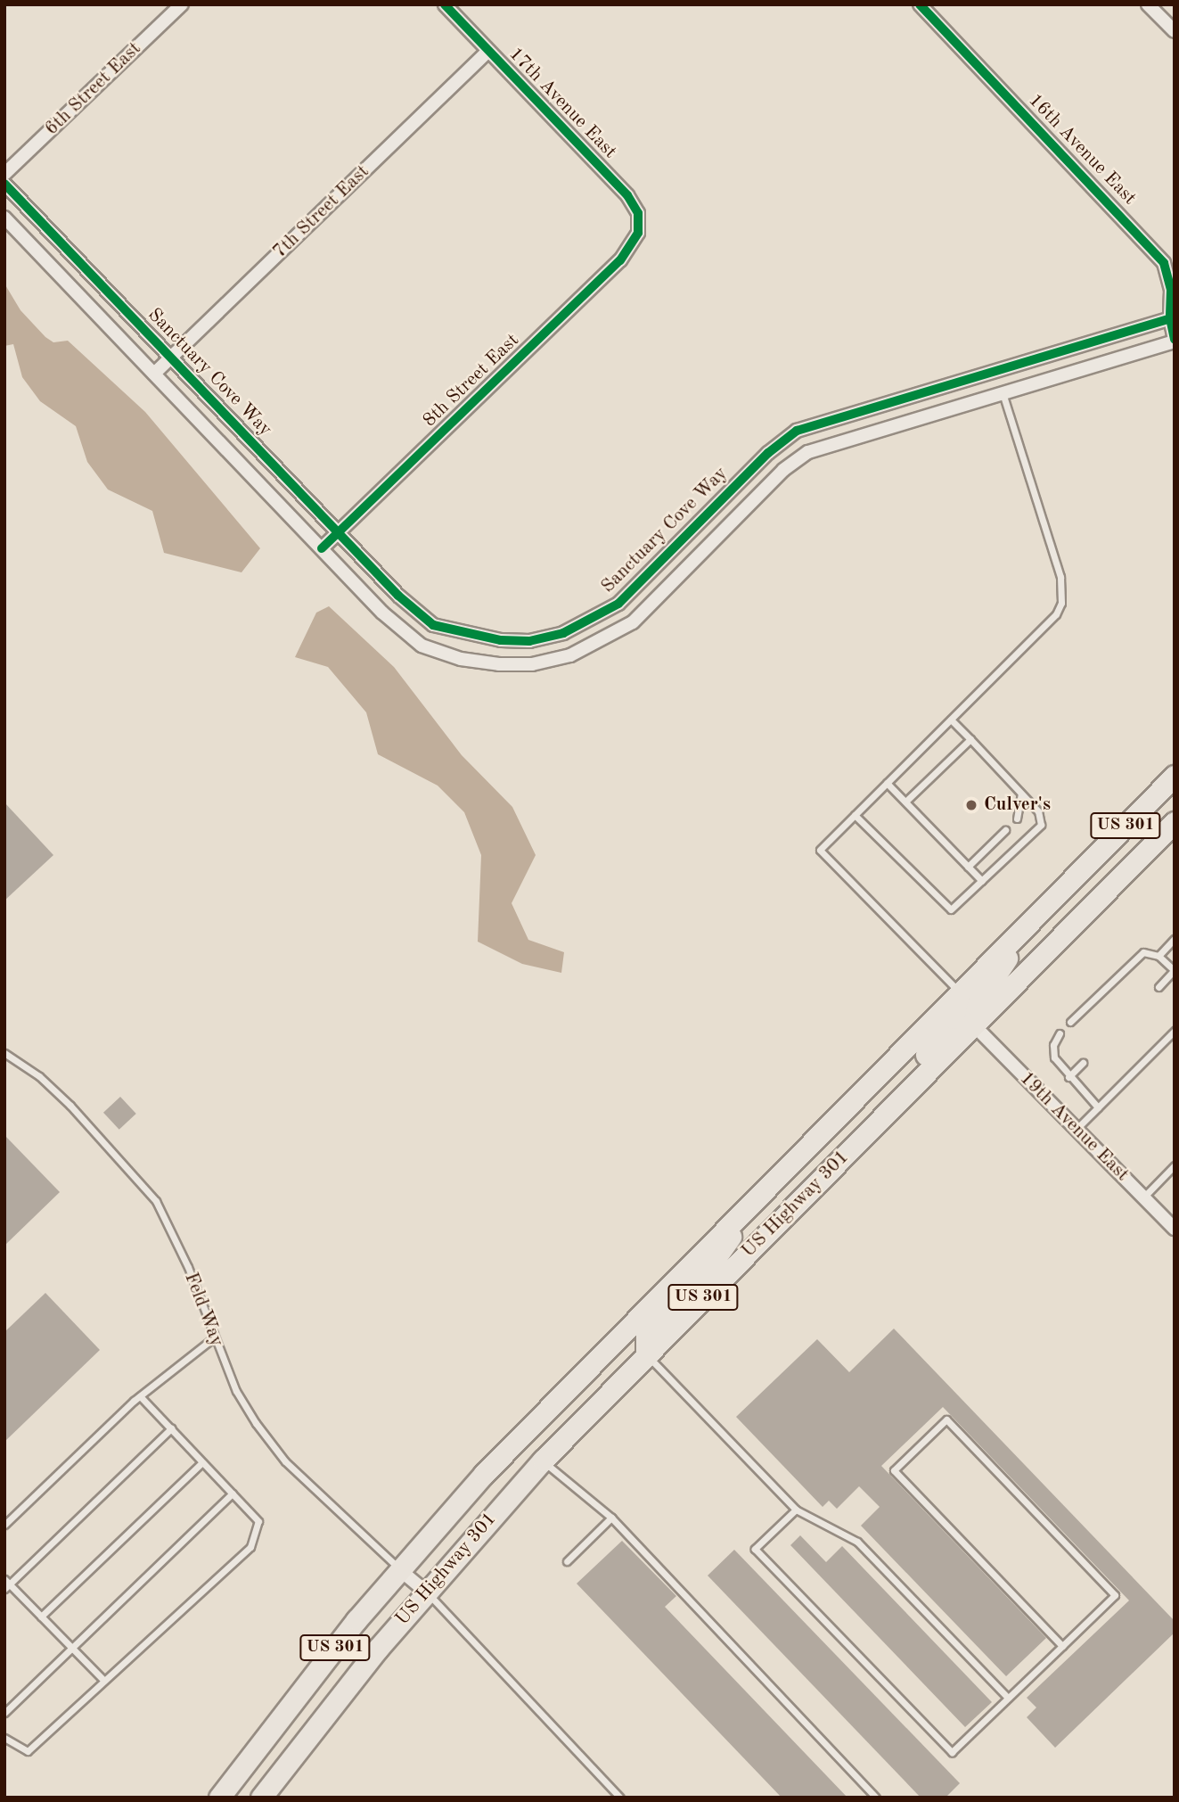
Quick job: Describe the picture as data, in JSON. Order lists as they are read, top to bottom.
{
  "streets": {
    "main road": ["US 301", "US Highway 301"],
    "street": [
      "6th Street East",
      "17th Avenue East",
      "16th Avenue East",
      "7th Street East",
      "Sanctuary Cove Way",
      "8th Street East",
      "19th Avenue East"
    ],
    "lane": ["Feld Way"]
  },
  "crossings": [
    ["17th Avenue East", "7th Street East"],
    ["17th Avenue East", "8th Street East"],
    ["16th Avenue East", "Sanctuary Cove Way"],
    ["7th Street East", "Sanctuary Cove Way"],
    ["Sanctuary Cove Way", "8th Street East"],
    ["US 301", "US Highway 301"],
    ["US 301", "Feld Way"],
    ["19th Avenue East", "US Highway 301"],
    ["US Highway 301", "Feld Way"]
  ],
  "places": ["Culver's"]
}
